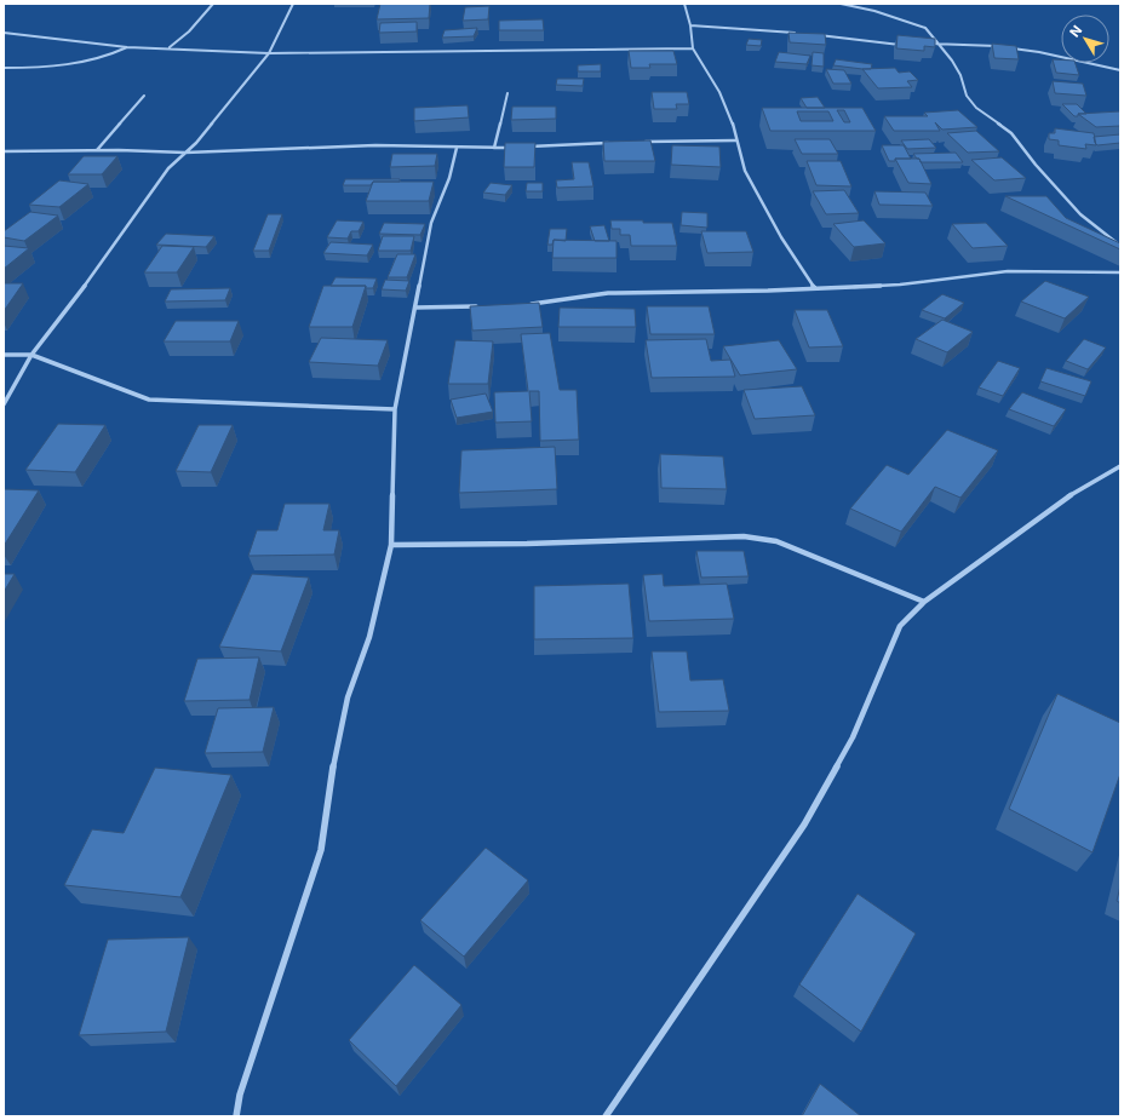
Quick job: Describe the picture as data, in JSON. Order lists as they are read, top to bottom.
{
  "north": "top left"
}
